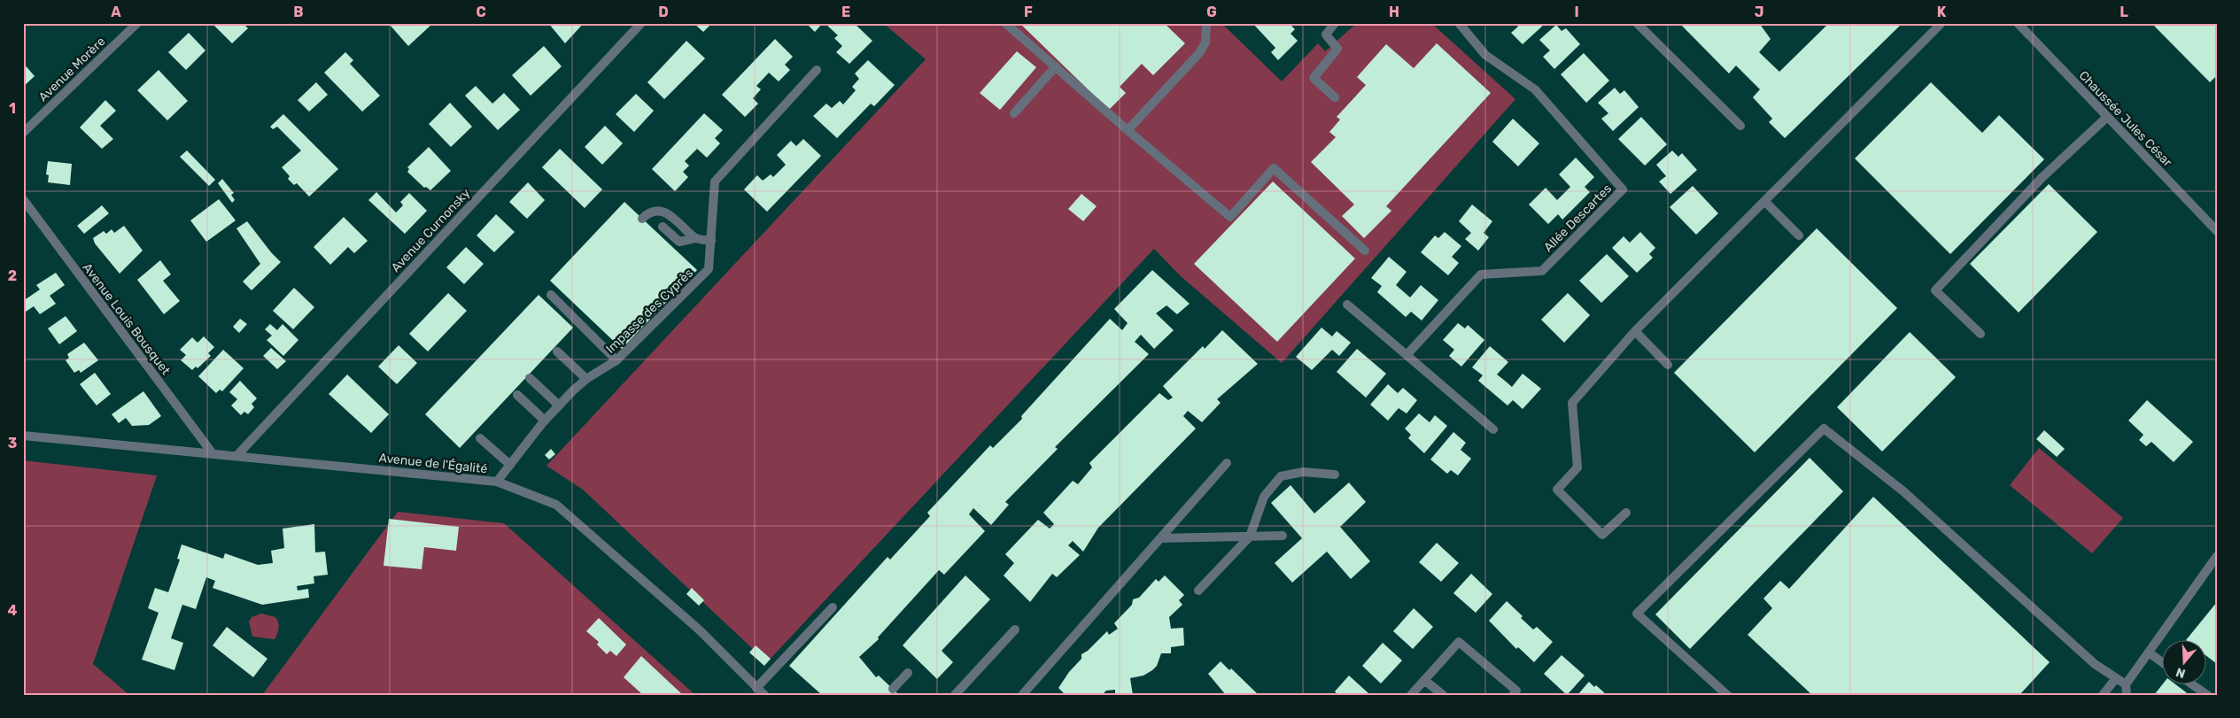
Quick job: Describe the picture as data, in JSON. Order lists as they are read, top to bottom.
{
  "streets": {
    "street": [
      "Avenue Morère",
      "Chaussée Jules César",
      "Allée Descartes",
      "Avenue Curnonsky",
      "Impasse des Cyprès",
      "Avenue Louis Bousquet",
      "Avenue de l'Égalité"
    ]
  },
  "crossings": [
    ["Avenue Curnonsky", "Avenue de l'Égalité"],
    ["Impasse des Cyprès", "Avenue de l'Égalité"],
    ["Avenue Louis Bousquet", "Avenue de l'Égalité"]
  ],
  "north": "bottom",
  "grid": {
    "columns": [
      "A",
      "B",
      "C",
      "D",
      "E",
      "F",
      "G",
      "H",
      "I",
      "J",
      "K",
      "L"
    ],
    "rows": [
      "1",
      "2",
      "3",
      "4"
    ]
  }
}
